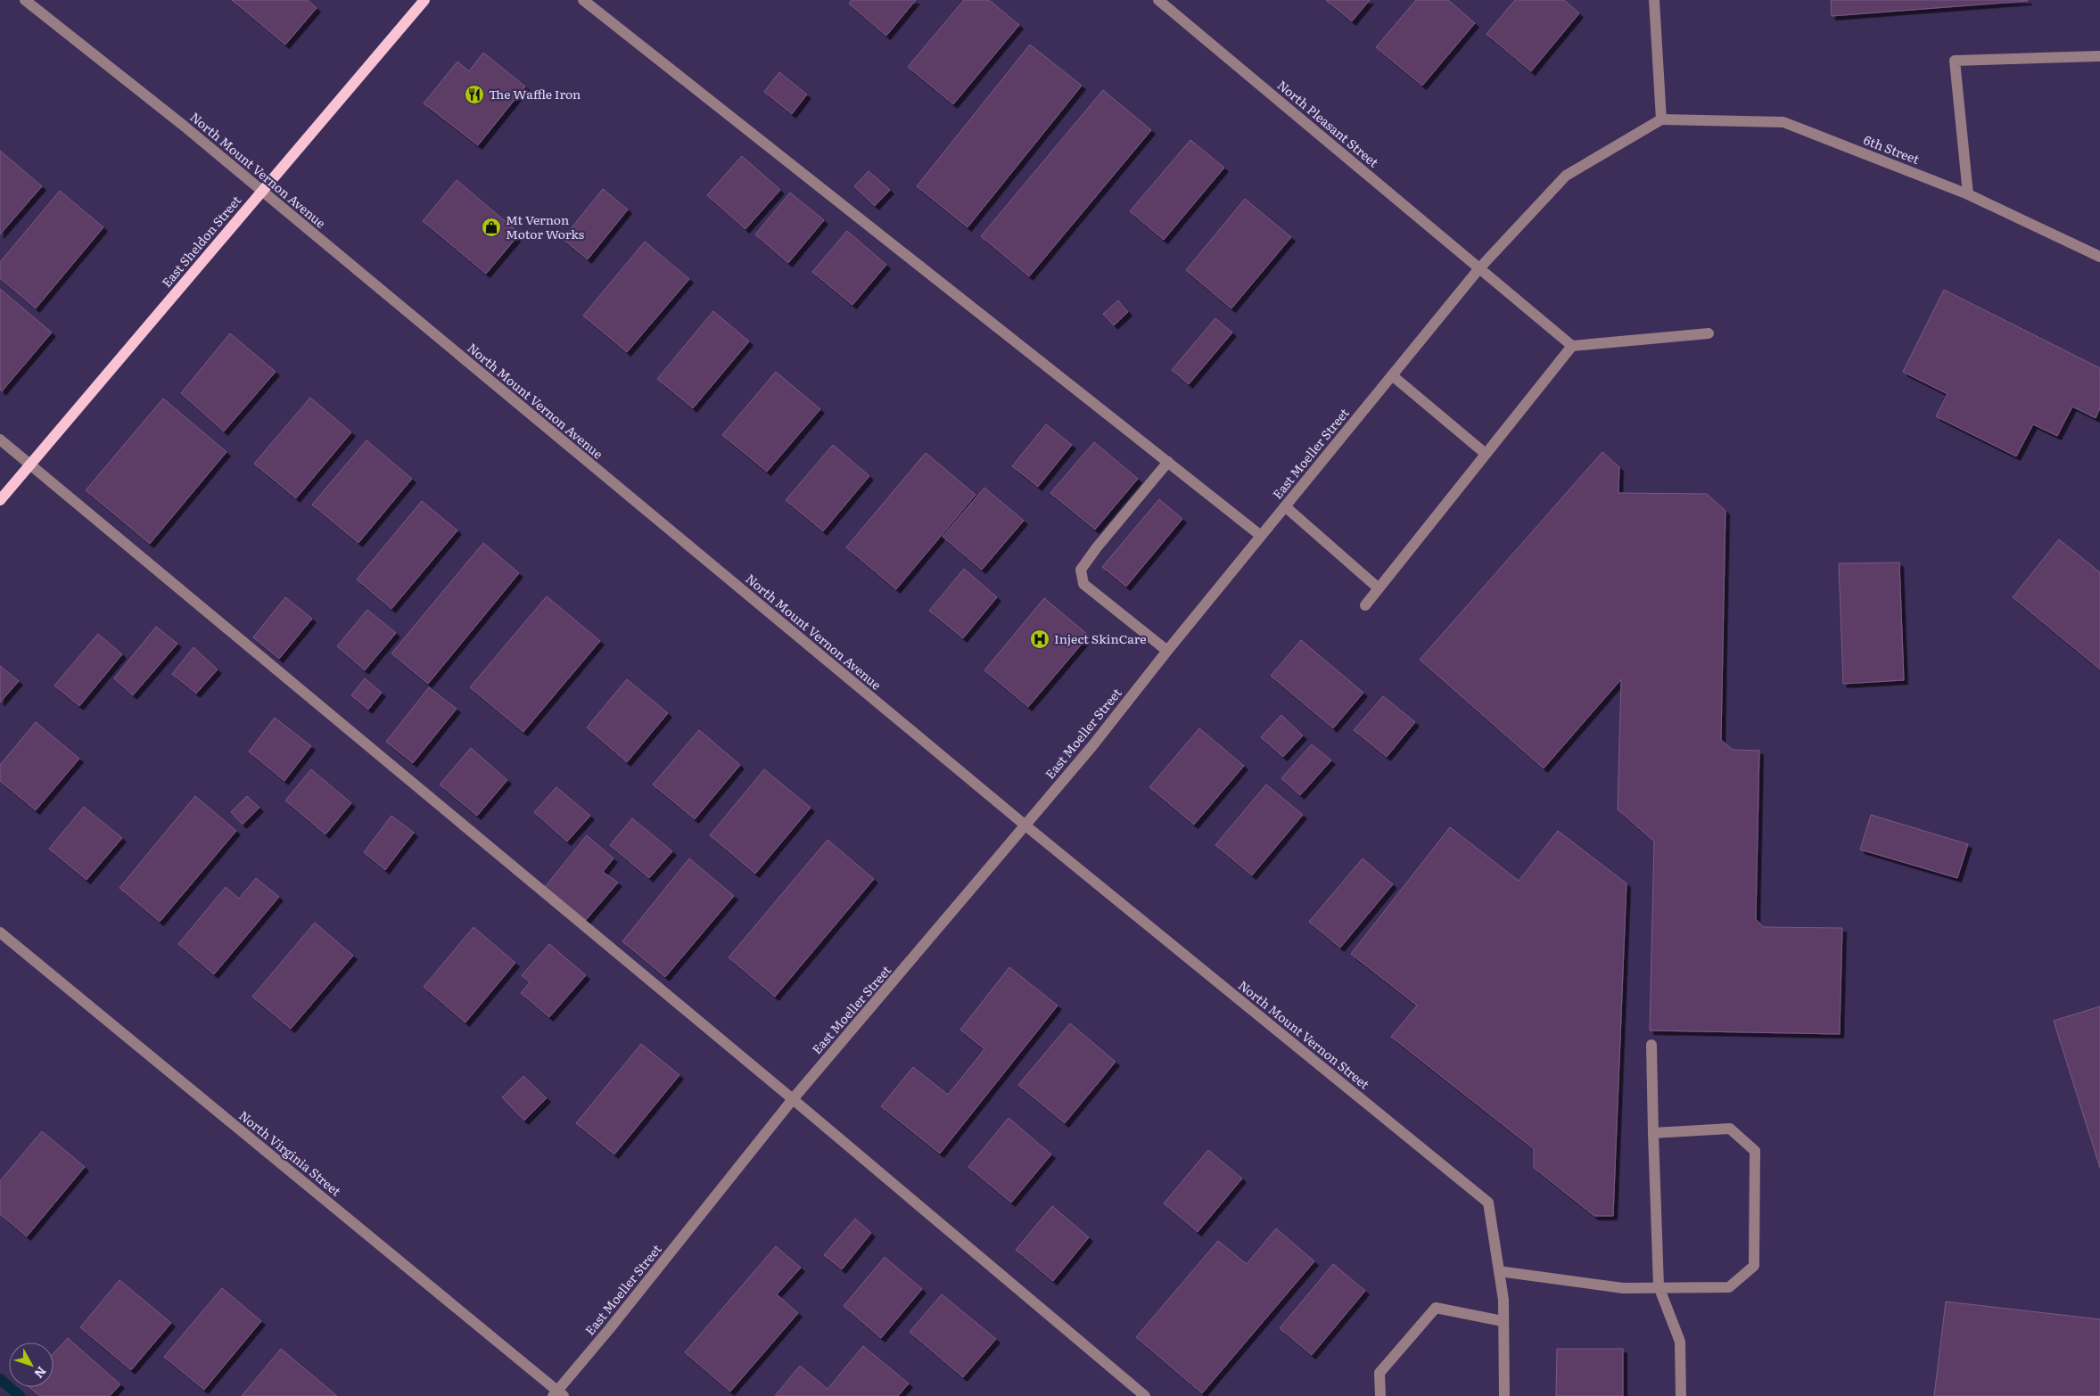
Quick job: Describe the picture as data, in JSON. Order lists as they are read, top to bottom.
{
  "streets": {
    "main road": ["East Sheldon Street"],
    "street": [
      "North Pleasant Street",
      "6th Street",
      "North Mount Vernon Avenue",
      "East Moeller Street",
      "North Mount Vernon Street",
      "North Virginia Street"
    ]
  },
  "crossings": [
    ["North Pleasant Street", "East Moeller Street"],
    ["6th Street", "East Moeller Street"],
    ["North Mount Vernon Avenue", "East Sheldon Street"],
    ["North Mount Vernon Avenue", "East Moeller Street"],
    ["North Mount Vernon Avenue", "North Mount Vernon Street"],
    ["East Moeller Street", "North Mount Vernon Street"],
    ["East Moeller Street", "North Virginia Street"]
  ],
  "places": {
    "restaurant": ["The Waffle Iron"],
    "shop": ["Mt Vernon Motor Works"],
    "hospital": ["Inject SkinCare"]
  },
  "north": "bottom right"
}
